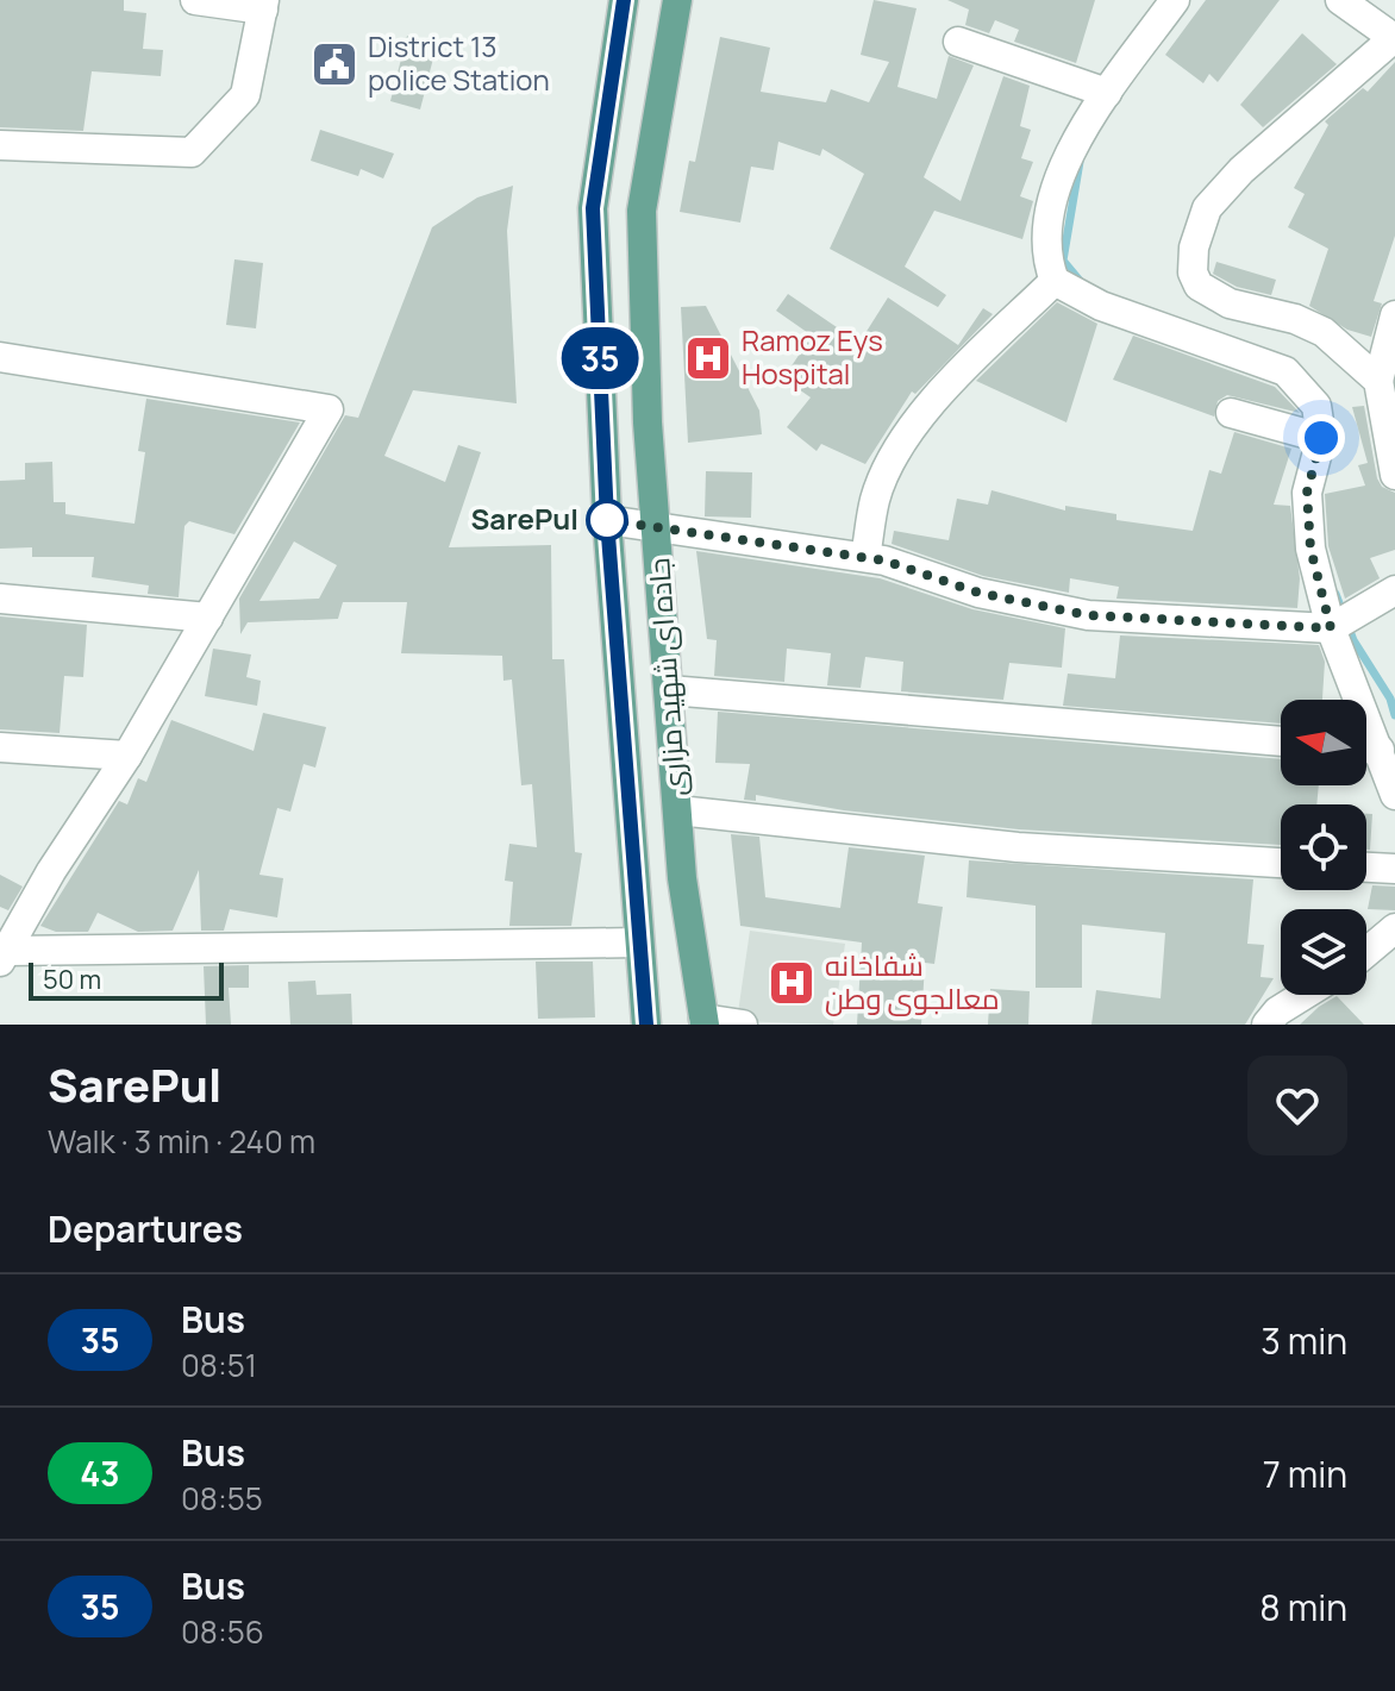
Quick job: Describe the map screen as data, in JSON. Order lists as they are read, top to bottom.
{
  "streets": {
    "main road": ["جاده ای شهید مزاری"]
  },
  "places": {
    "public building": ["District 13 police Station"],
    "hospital": ["Ramoz Eys Hospital", "شفاخانه معالجوی وطن"],
    "other": ["SarePul"]
  },
  "lines": ["bus line 35"],
  "scale_bar": "50 m",
  "north": "left",
  "page": {
    "on_map": "35",
    "scale": "50 m",
    "heading": [
      ["SarePul", "Walk · 3 min · 240 m"],
      "Departures"
    ],
    "list": [
      {
        "mark": "35",
        "name": "Bus",
        "note": "08:51",
        "value": "3 min"
      },
      {
        "mark": "43",
        "name": "Bus",
        "note": "08:55",
        "value": "7 min"
      },
      {
        "mark": "35",
        "name": "Bus",
        "note": "08:56",
        "value": "8 min"
      }
    ]
  }
}
